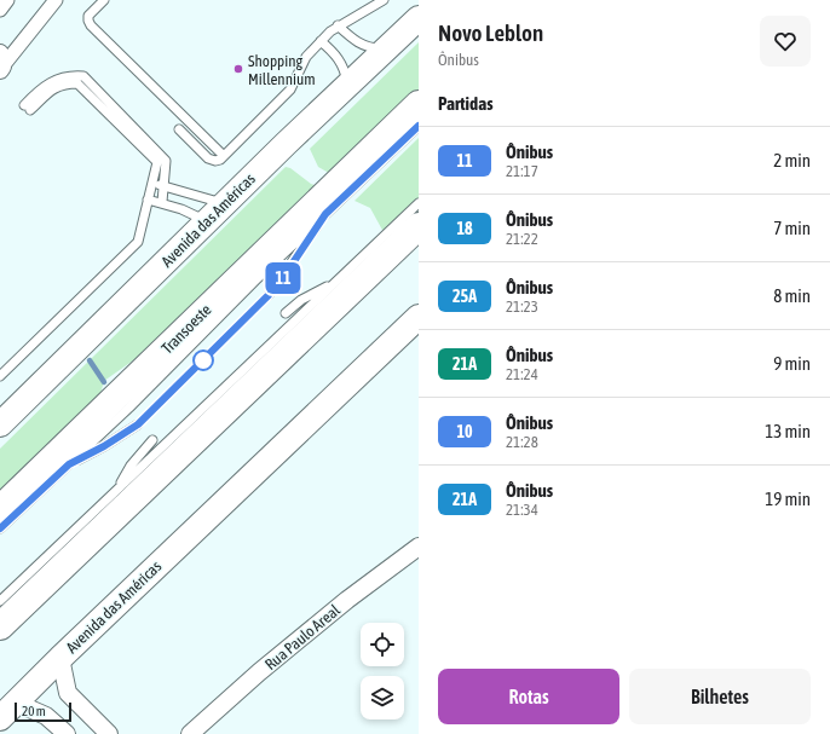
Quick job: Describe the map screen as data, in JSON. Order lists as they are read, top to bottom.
{
  "streets": {
    "main road": ["Avenida das Américas"],
    "street": ["Rua Paulo Areal"],
    "lane": ["Transoeste"]
  },
  "places": ["Shopping Millennium"],
  "lines": ["bus line 11"],
  "scale_bar": "20 m",
  "page": {
    "on_map": "11",
    "heading": [
      ["Novo Leblon", "Ônibus"],
      "Partidas"
    ],
    "list": [
      {
        "mark": "11",
        "name": "Ônibus",
        "note": "21:17",
        "value": "2 min"
      },
      {
        "mark": "18",
        "name": "Ônibus",
        "note": "21:22",
        "value": "7 min"
      },
      {
        "mark": "25A",
        "name": "Ônibus",
        "note": "21:23",
        "value": "8 min"
      },
      {
        "mark": "21A",
        "name": "Ônibus",
        "note": "21:24",
        "value": "9 min"
      },
      {
        "mark": "10",
        "name": "Ônibus",
        "note": "21:28",
        "value": "13 min"
      },
      {
        "mark": "21A",
        "name": "Ônibus",
        "note": "21:34",
        "value": "19 min"
      }
    ],
    "buttons": ["Rotas", "Bilhetes"],
    "scale": "20 m"
  }
}
